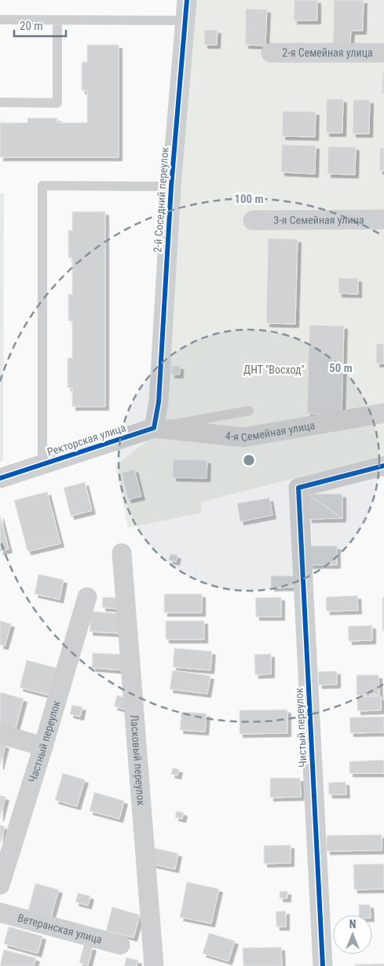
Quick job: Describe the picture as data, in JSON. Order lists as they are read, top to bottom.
{
  "streets": {
    "street": [
      "2-я Семейная улица",
      "2-й Соседний переулок",
      "3-я Семейная улица",
      "4-я Семейная улица",
      "Ректорская улица",
      "Чистый переулок",
      "Частный переулок",
      "Ласковый переулок",
      "Ветеранская улица"
    ]
  },
  "crossings": [
    ["2-й Соседний переулок", "4-я Семейная улица"],
    ["2-й Соседний переулок", "Ректорская улица"],
    ["4-я Семейная улица", "Ректорская улица"]
  ],
  "parks": ["ДНТ \"Восход\""],
  "scale_bar": "20 m",
  "north": "top",
  "rings": ["100 m", "50 m"]
}
